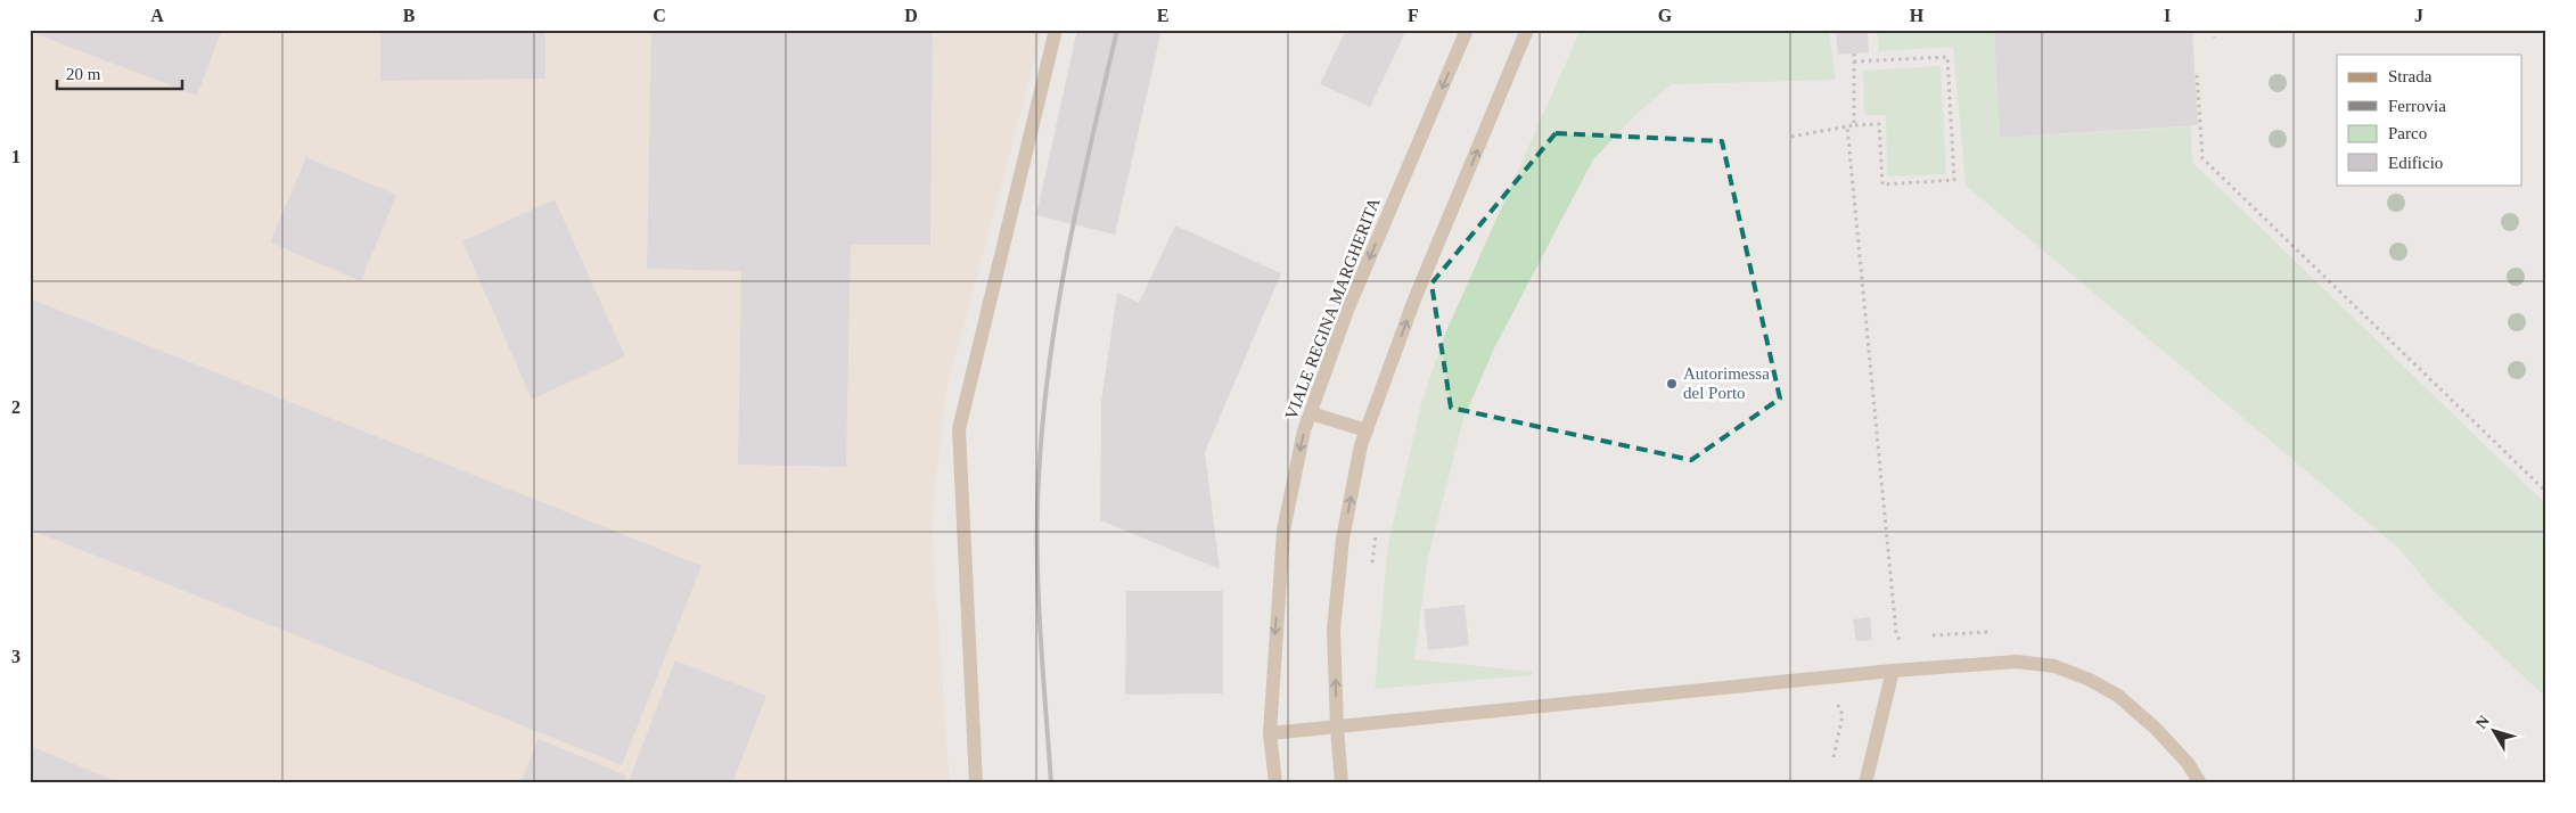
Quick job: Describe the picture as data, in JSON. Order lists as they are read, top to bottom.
{
  "streets": {
    "street": ["VIALE REGINA MARGHERITA"]
  },
  "places": ["Autorimessa del Porto"],
  "legend": [
    "Strada",
    "Ferrovia",
    "Parco",
    "Edificio"
  ],
  "scale_bar": "20 m",
  "north": "top left",
  "grid": {
    "columns": [
      "A",
      "B",
      "C",
      "D",
      "E",
      "F",
      "G",
      "H",
      "I",
      "J"
    ],
    "rows": ["1", "2", "3"]
  }
}
